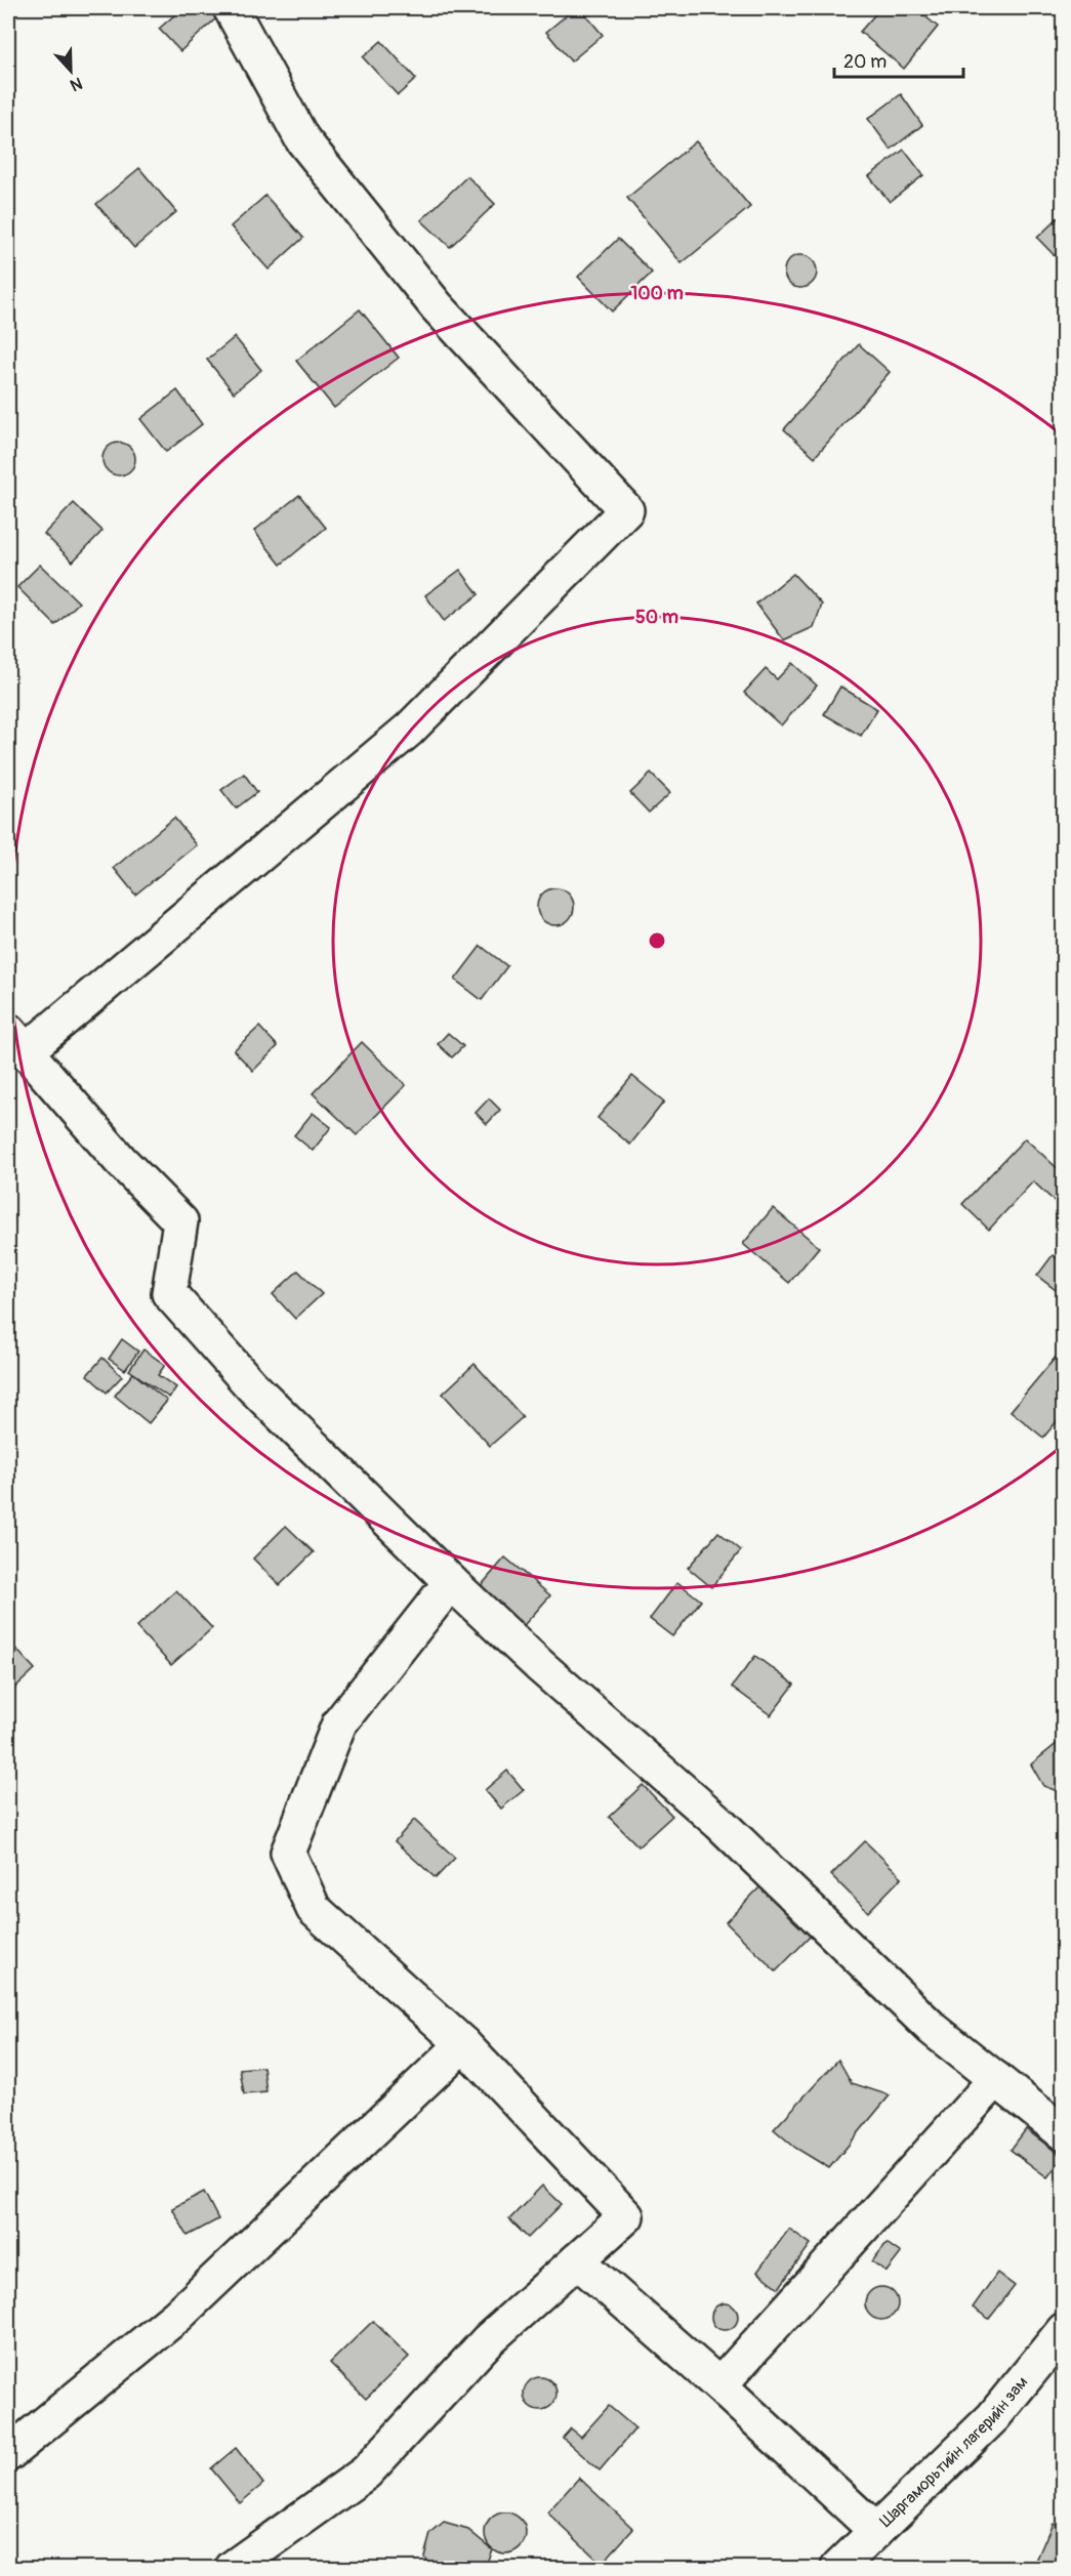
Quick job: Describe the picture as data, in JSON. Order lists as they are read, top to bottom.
{
  "streets": {
    "street": ["Шаргаморьтийн лагерийн зам"]
  },
  "scale_bar": "20 m",
  "north": "bottom",
  "rings": ["100 m", "50 m"]
}
